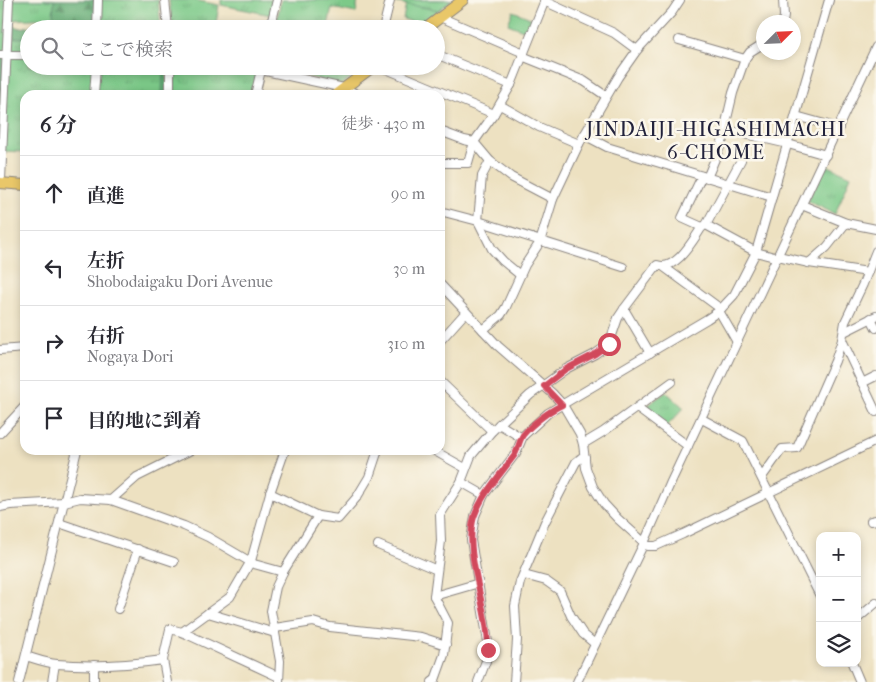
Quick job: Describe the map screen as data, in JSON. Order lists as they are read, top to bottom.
{
  "districts": ["JINDAIJI-HIGASHIMACHI 6-CHOME"],
  "north": "top right",
  "page": {
    "search": "ここで検索",
    "heading": ["6 分", "徒歩 · 430 m"],
    "list": [
      ["直進", "90 m"],
      ["左折", "Shobodaigaku Dori Avenue", "30 m"],
      ["右折", "Nogaya Dori", "310 m"],
      "目的地に到着"
    ],
    "map_buttons": ["+", "−"]
  }
}
